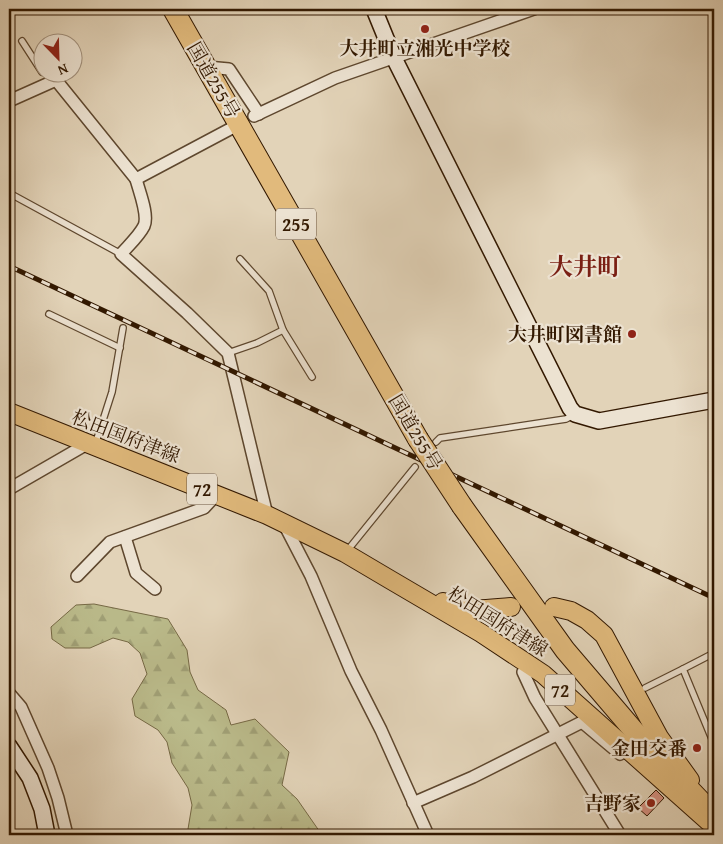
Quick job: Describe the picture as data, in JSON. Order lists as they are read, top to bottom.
{
  "streets": {
    "highway": ["国道255号", "255"],
    "main road": ["松田国府津線", "72"]
  },
  "districts": ["大井町"],
  "places": [
    "大井町立湘光中学校",
    "大井町図書館",
    "金田交番",
    "吉野家"
  ],
  "north": "bottom right"
}
